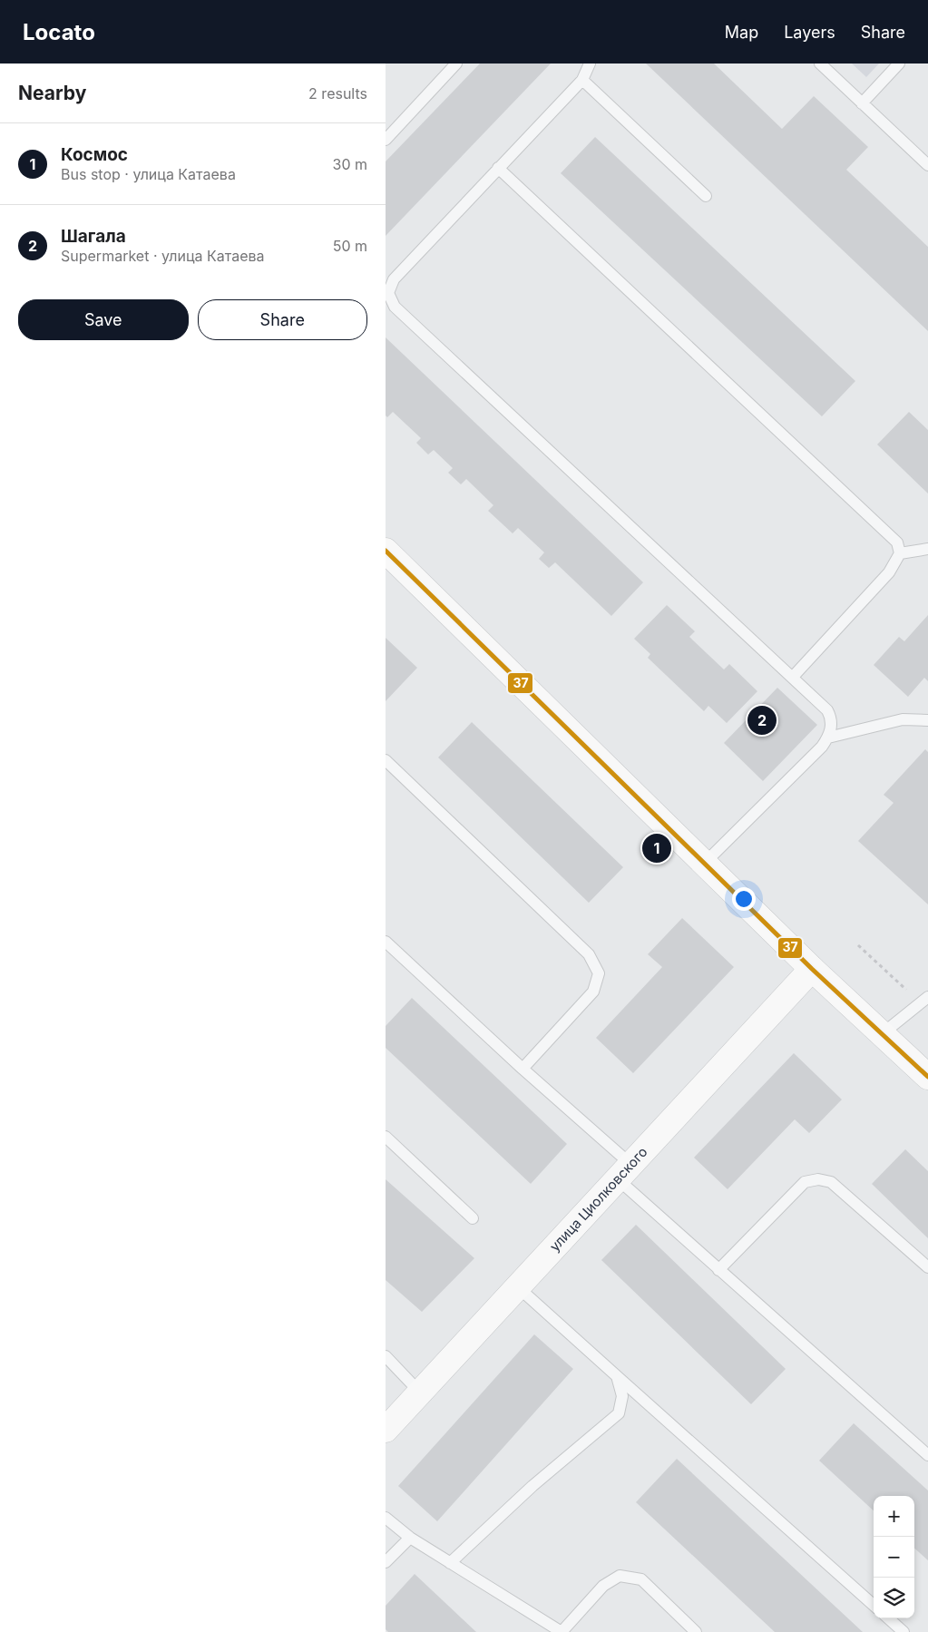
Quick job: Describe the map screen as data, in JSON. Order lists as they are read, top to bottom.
{
  "streets": {
    "street": ["улица Циолковского"]
  },
  "lines": ["transit line 37"],
  "page": {
    "header": "Locato",
    "nav": ["Map", "Layers", "Share"],
    "heading": ["Nearby", "2 results"],
    "list": [
      {
        "mark": "1",
        "name": "Космос",
        "note": "Bus stop · улица Катаева",
        "value": "30 m"
      },
      {
        "mark": "2",
        "name": "Шагала",
        "note": "Supermarket · улица Катаева",
        "value": "50 m"
      }
    ],
    "buttons": ["Save", "Share"],
    "pins": ["2", "1"],
    "map_buttons": ["+", "−"]
  }
}
